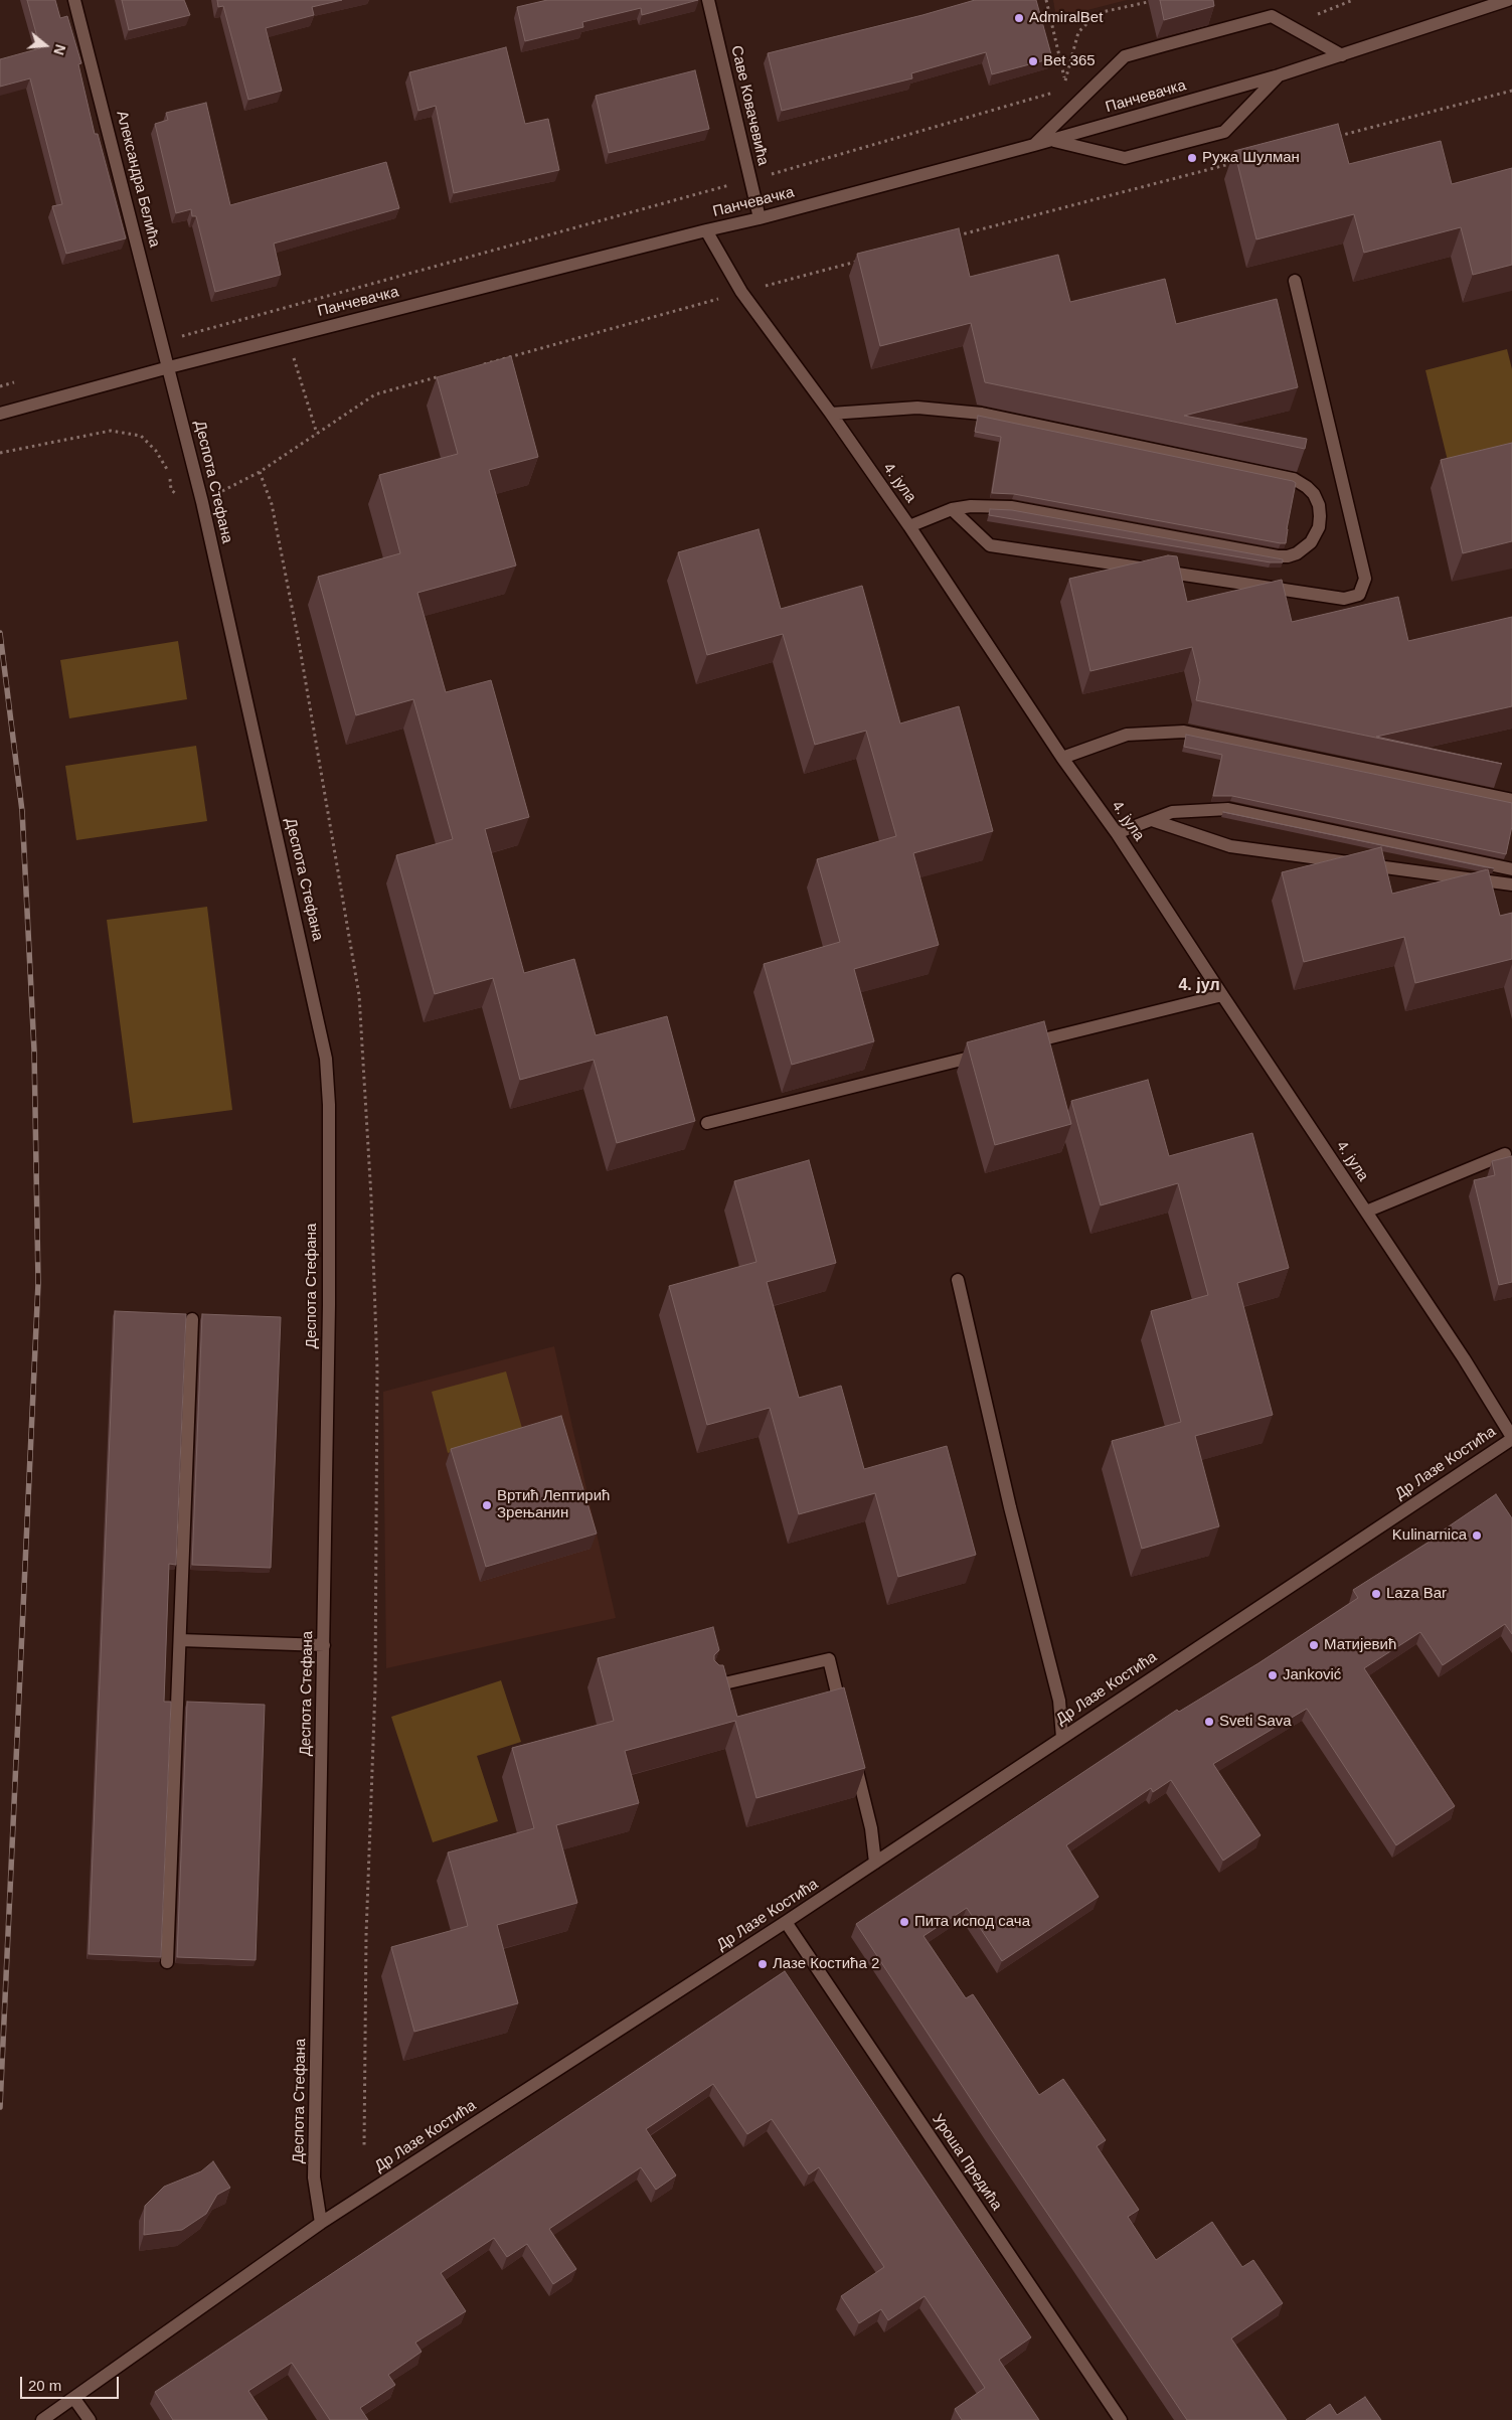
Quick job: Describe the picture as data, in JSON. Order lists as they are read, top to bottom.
{
  "streets": {
    "street": [
      "Панчевачка",
      "Саве Ковачевића",
      "Александра Белића",
      "Деспота Стефана",
      "4. јула",
      "Др Лазе Костића",
      "Уроша Предића"
    ]
  },
  "crossings": [
    ["Панчевачка", "Саве Ковачевића"],
    ["Панчевачка", "Александра Белића"],
    ["Панчевачка", "Деспота Стефана"],
    ["Панчевачка", "4. јула"],
    ["Александра Белића", "Деспота Стефана"],
    ["Деспота Стефана", "Др Лазе Костића"],
    ["4. јула", "Др Лазе Костића"],
    ["Др Лазе Костића", "Уроша Предића"]
  ],
  "districts": ["4. јул"],
  "places": [
    "AdmiralBet",
    "Bet 365",
    "Ружа Шулман",
    "Вртић Лептирић Зрењанин",
    "Kulinarnica",
    "Laza Bar",
    "Матијевић",
    "Janković",
    "Sveti Sava",
    "Пита испод сача",
    "Лазе Костића 2"
  ],
  "scale_bar": "20 m",
  "north": "right"
}
